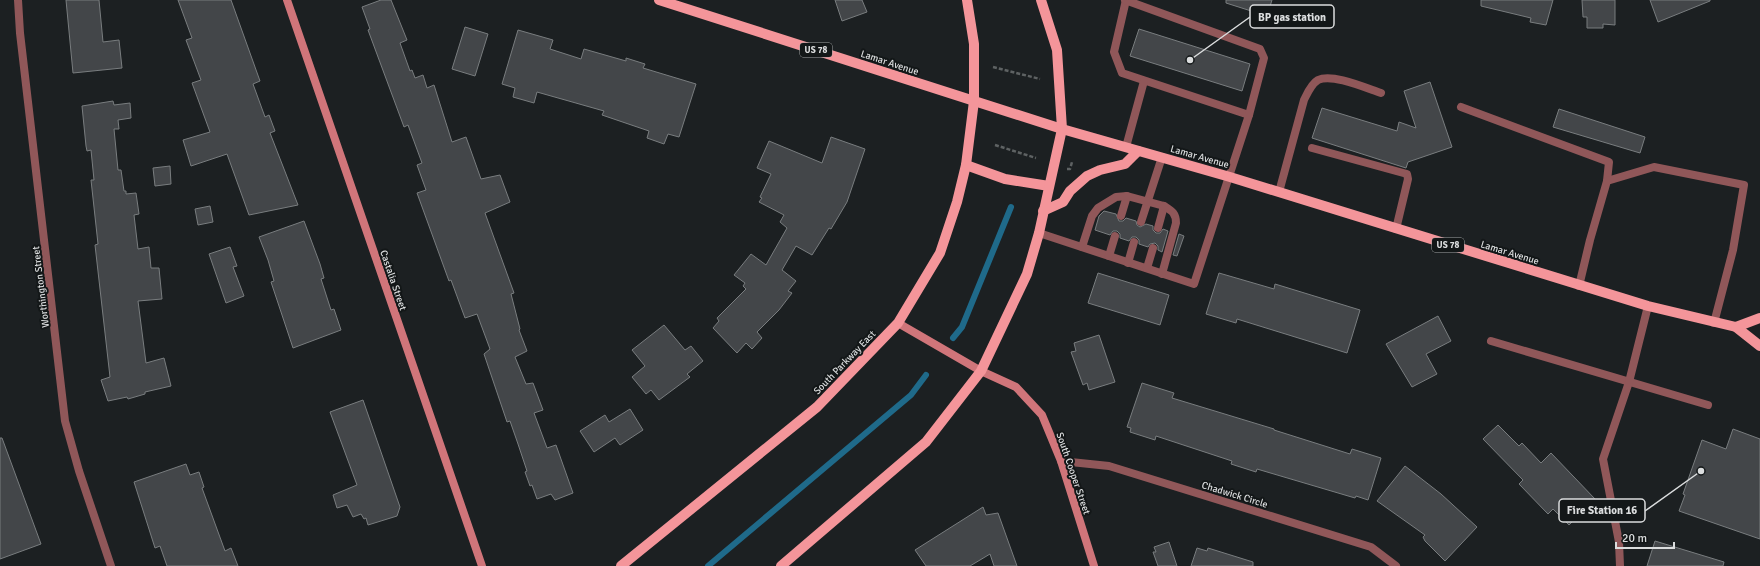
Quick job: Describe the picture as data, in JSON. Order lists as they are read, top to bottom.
{
  "streets": {
    "main road": ["US 78", "Lamar Avenue", "South Parkway East"],
    "street": [
      "Castalia Street",
      "Worthington Street",
      "South Cooper Street",
      "Chadwick Circle"
    ]
  },
  "crossings": [
    ["Lamar Avenue", "South Parkway East"],
    ["South Parkway East", "South Cooper Street"],
    ["South Cooper Street", "Chadwick Circle"]
  ],
  "places": ["BP gas station", "Fire Station 16"],
  "scale_bar": "20 m"
}
